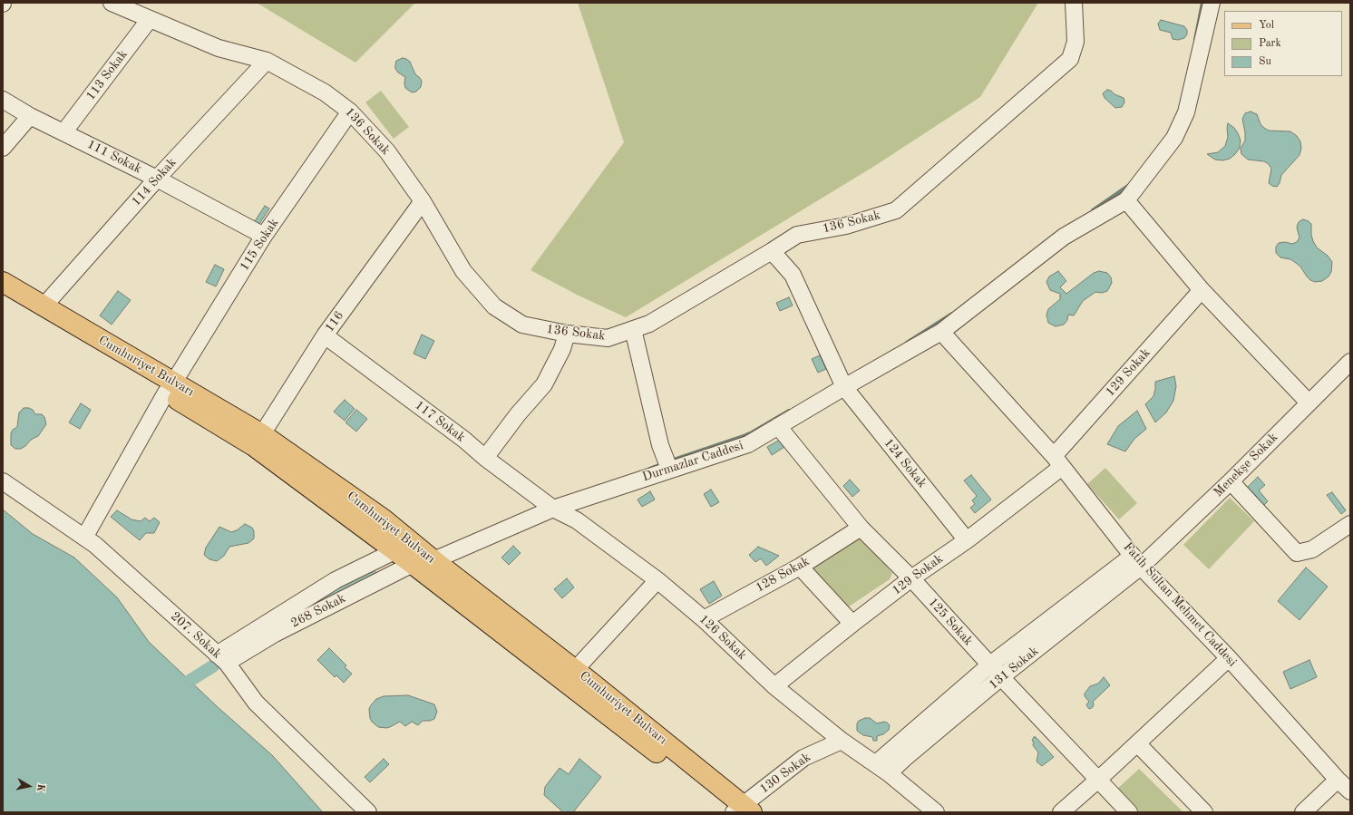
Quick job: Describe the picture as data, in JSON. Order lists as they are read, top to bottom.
{
  "streets": {
    "main road": ["Cumhuriyet Bulvarı"],
    "street": [
      "113 Sokak",
      "136 Sokak",
      "111 Sokak",
      "114 Sokak",
      "115 Sokak",
      "116",
      "129 Sokak",
      "117 Sokak",
      "Durmazlar Caddesi",
      "124 Sokak",
      "Menekşe Sokak",
      "128 Sokak",
      "Fatih Sultan Mehmet Caddesi",
      "268 Sokak",
      "125 Sokak",
      "207. Sokak",
      "126 Sokak",
      "131 Sokak",
      "130 Sokak"
    ]
  },
  "crossings": [
    ["113 Sokak", "136 Sokak"],
    ["113 Sokak", "111 Sokak"],
    ["136 Sokak", "114 Sokak"],
    ["136 Sokak", "115 Sokak"],
    ["136 Sokak", "116"],
    ["136 Sokak", "124 Sokak"],
    ["111 Sokak", "114 Sokak"],
    ["111 Sokak", "115 Sokak"],
    ["114 Sokak", "Cumhuriyet Bulvarı"],
    ["115 Sokak", "Cumhuriyet Bulvarı"],
    ["115 Sokak", "207. Sokak"],
    ["116", "Cumhuriyet Bulvarı"],
    ["116", "117 Sokak"],
    ["Cumhuriyet Bulvarı", "Durmazlar Caddesi"],
    ["Cumhuriyet Bulvarı", "268 Sokak"],
    ["Cumhuriyet Bulvarı", "130 Sokak"],
    ["129 Sokak", "124 Sokak"],
    ["129 Sokak", "Fatih Sultan Mehmet Caddesi"],
    ["129 Sokak", "125 Sokak"],
    ["129 Sokak", "126 Sokak"],
    ["117 Sokak", "Durmazlar Caddesi"],
    ["117 Sokak", "126 Sokak"],
    ["Durmazlar Caddesi", "124 Sokak"],
    ["Durmazlar Caddesi", "Fatih Sultan Mehmet Caddesi"],
    ["Durmazlar Caddesi", "268 Sokak"],
    ["Durmazlar Caddesi", "125 Sokak"],
    ["Durmazlar Caddesi", "126 Sokak"],
    ["Menekşe Sokak", "Fatih Sultan Mehmet Caddesi"],
    ["Menekşe Sokak", "131 Sokak"],
    ["128 Sokak", "125 Sokak"],
    ["128 Sokak", "126 Sokak"],
    ["Fatih Sultan Mehmet Caddesi", "131 Sokak"],
    ["268 Sokak", "207. Sokak"],
    ["125 Sokak", "131 Sokak"],
    ["126 Sokak", "131 Sokak"],
    ["126 Sokak", "130 Sokak"]
  ],
  "legend": ["Yol", "Park", "Su"],
  "north": "right"
}
